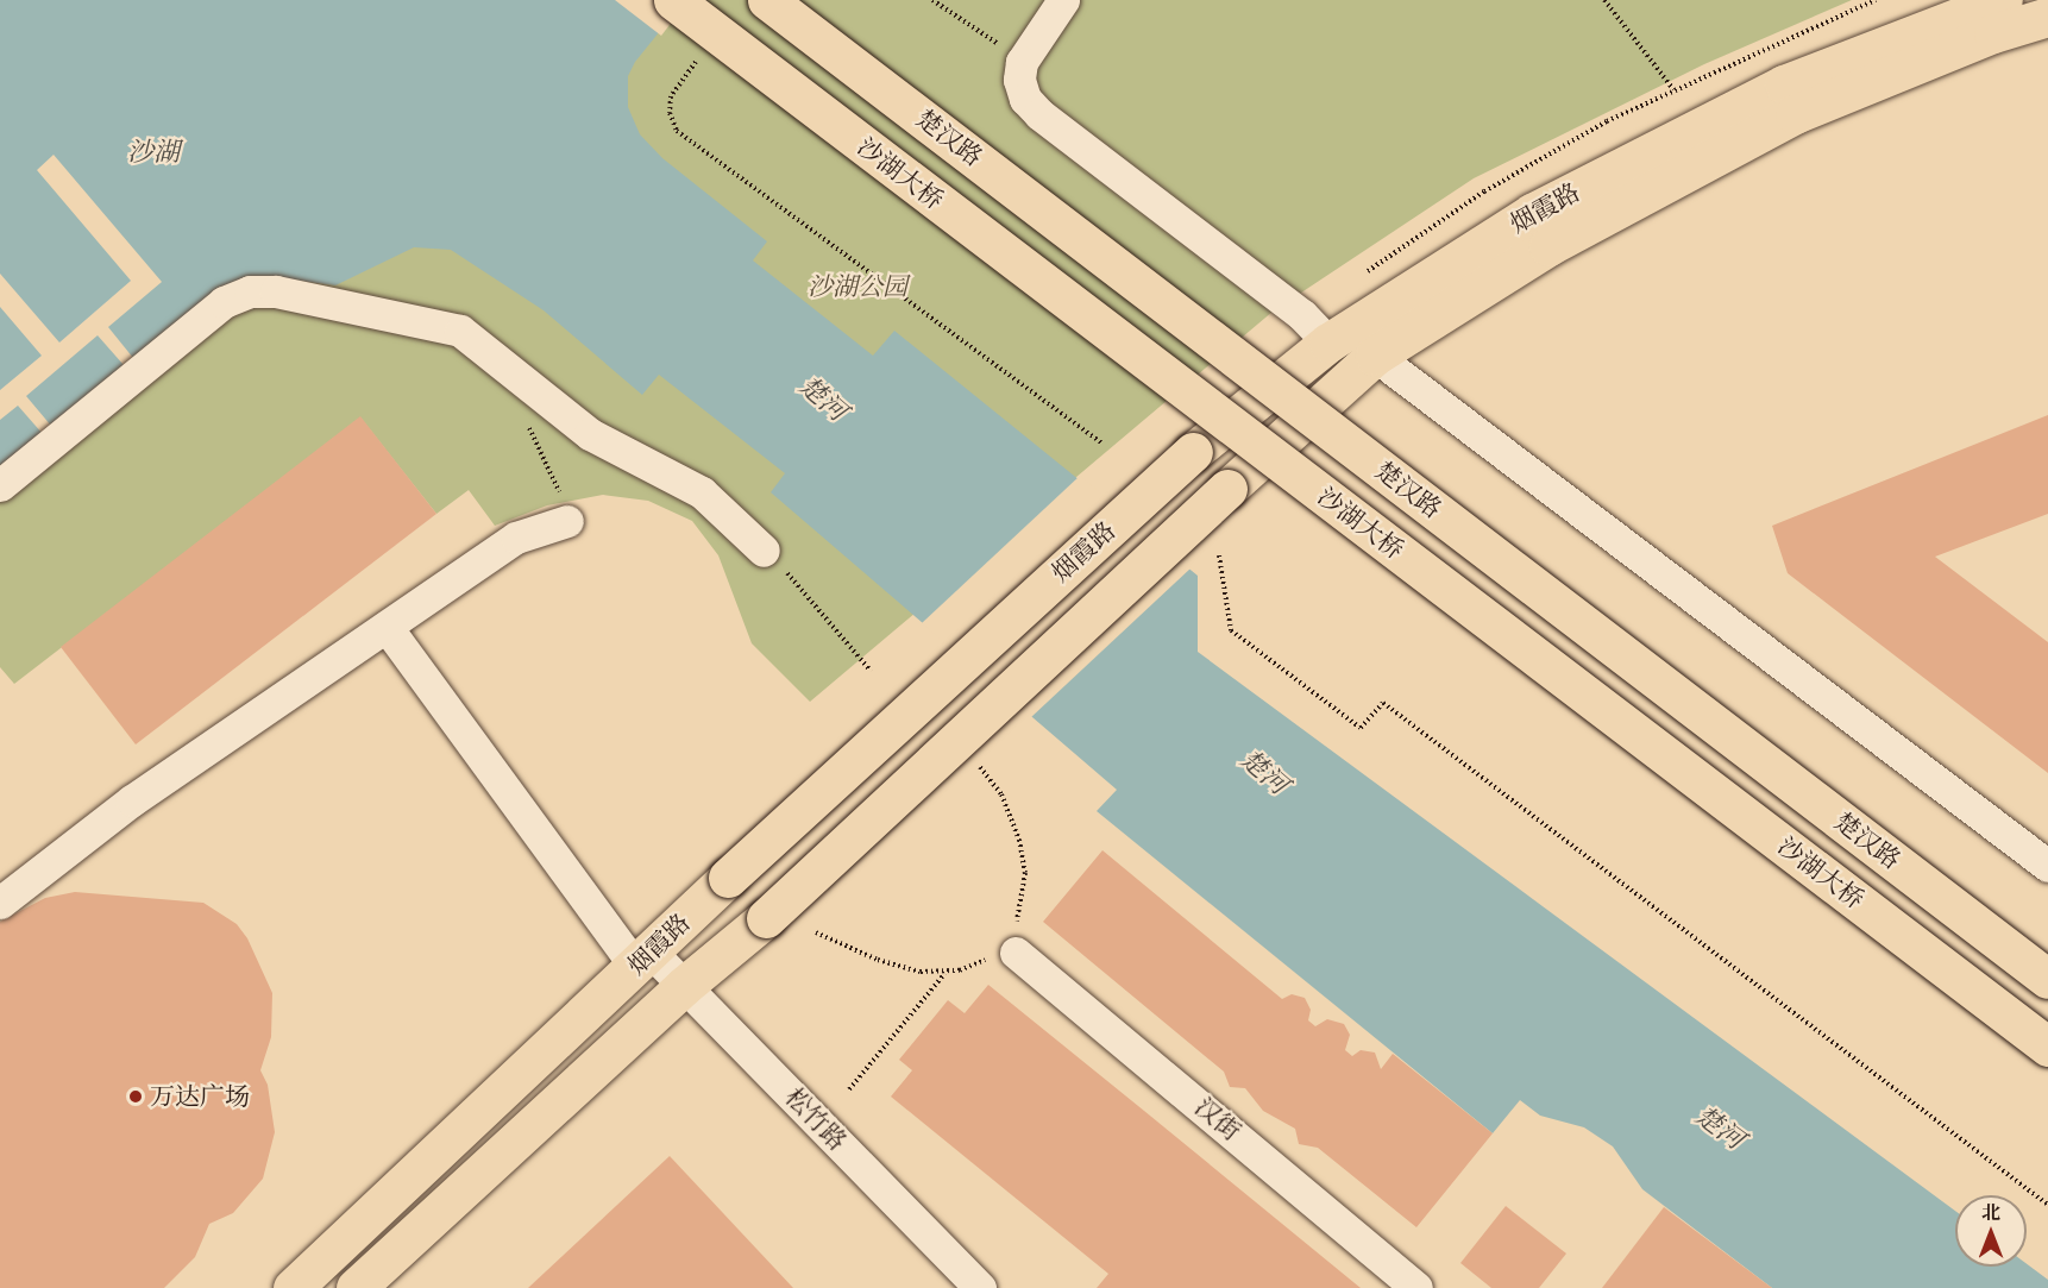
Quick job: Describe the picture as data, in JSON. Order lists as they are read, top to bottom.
{
  "streets": {
    "main road": ["楚汉路", "沙湖大桥", "烟霞路"],
    "street": ["松竹路", "汉街"]
  },
  "crossings": [
    ["烟霞路", "松竹路"]
  ],
  "water": ["沙湖", "楚河"],
  "parks": ["沙湖公园"],
  "places": ["万达广场"],
  "north": "top"
}
